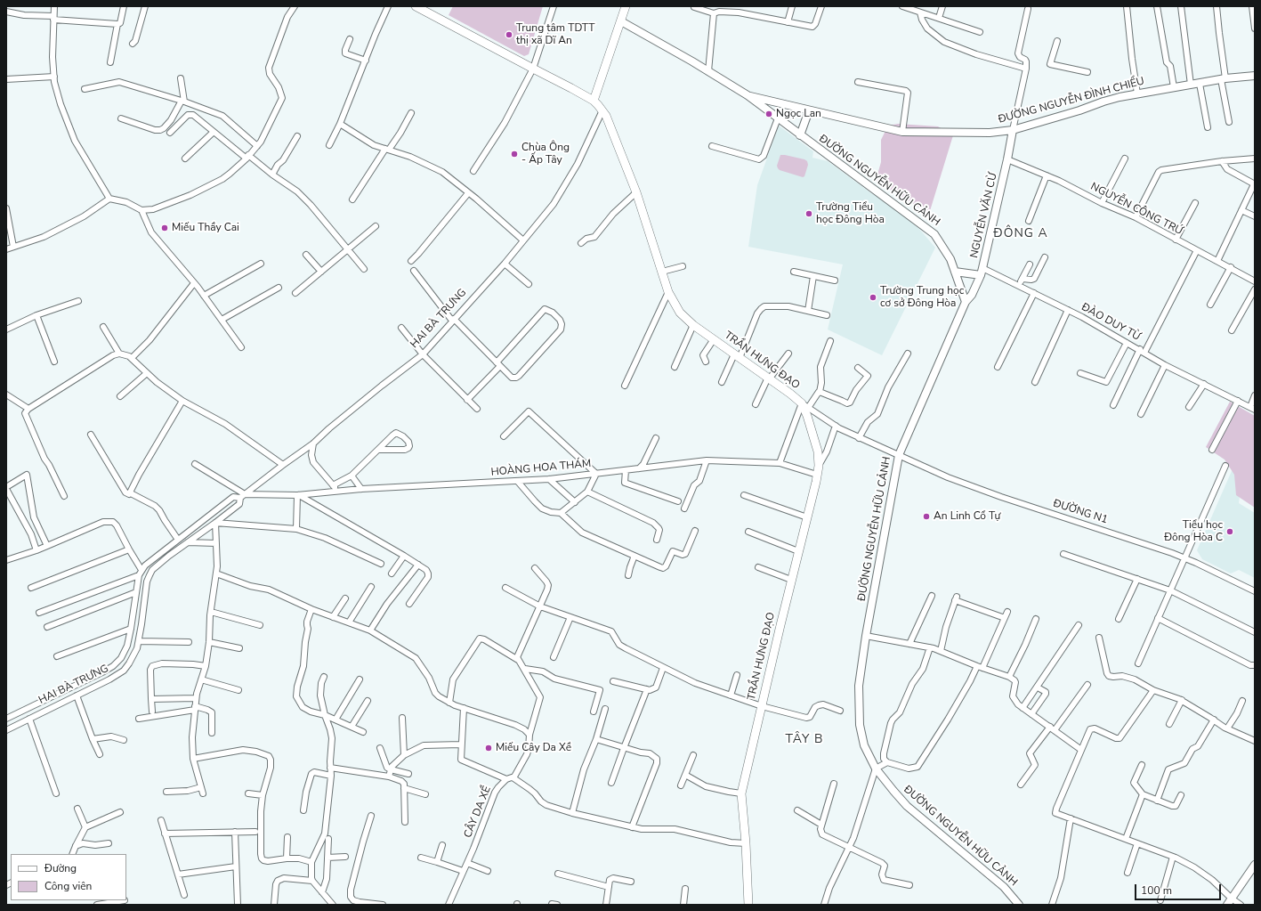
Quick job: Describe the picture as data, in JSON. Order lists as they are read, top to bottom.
{
  "streets": {
    "main road": ["TRẦN HƯNG ĐẠO"],
    "street": [
      "ĐƯỜNG NGUYỄN ĐÌNH CHIỂU",
      "ĐƯỜNG NGUYỄN HỮU CẢNH",
      "NGUYỄN CÔNG TRỨ",
      "NGUYỄN VĂN CỪ",
      "HAI BÀ TRƯNG",
      "ĐÀO DUY TỪ",
      "HOÀNG HOA THÁM",
      "ĐƯỜNG N1",
      "CÂY DA XỀ"
    ]
  },
  "crossings": [
    ["ĐƯỜNG NGUYỄN ĐÌNH CHIỂU", "ĐƯỜNG NGUYỄN HỮU CẢNH"],
    ["ĐƯỜNG NGUYỄN ĐÌNH CHIỂU", "NGUYỄN VĂN CỪ"],
    ["ĐƯỜNG NGUYỄN HỮU CẢNH", "NGUYỄN VĂN CỪ"],
    ["ĐƯỜNG NGUYỄN HỮU CẢNH", "ĐƯỜNG N1"],
    ["NGUYỄN CÔNG TRỨ", "NGUYỄN VĂN CỪ"],
    ["NGUYỄN VĂN CỪ", "ĐÀO DUY TỪ"],
    ["HAI BÀ TRƯNG", "TRẦN HƯNG ĐẠO"],
    ["HAI BÀ TRƯNG", "HOÀNG HOA THÁM"],
    ["TRẦN HƯNG ĐẠO", "HOÀNG HOA THÁM"],
    ["TRẦN HƯNG ĐẠO", "ĐƯỜNG N1"]
  ],
  "districts": ["ĐÔNG A", "TÂY B"],
  "places": [
    "Trung tâm TDTT thị xã Dĩ An",
    "Ngọc Lan",
    "Chùa Ông - Ấp Tây",
    "Trường Tiểu học Đông Hòa",
    "Miếu Thầy Cai",
    "Trường Trung học cơ sở Đông Hòa",
    "An Linh Cổ Tự",
    "Tiểu học Đông Hòa C",
    "Miếu Cây Da Xề"
  ],
  "legend": ["Đường", "Công viên"],
  "scale_bar": "100 m"
}
